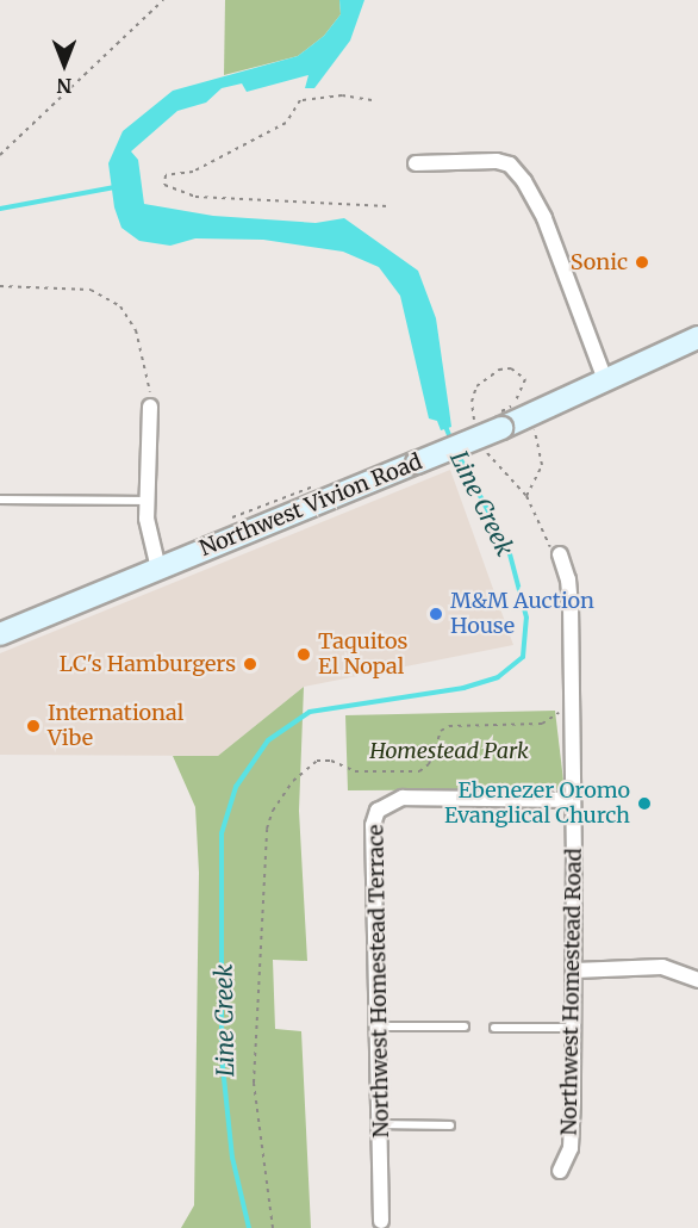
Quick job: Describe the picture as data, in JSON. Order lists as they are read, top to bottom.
{
  "streets": {
    "main road": ["Northwest Vivion Road"],
    "street": ["Northwest Homestead Terrace", "Northwest Homestead Road"]
  },
  "crossings": [
    ["Northwest Homestead Terrace", "Northwest Homestead Road"]
  ],
  "water": ["Line Creek"],
  "parks": ["Homestead Park"],
  "places": [
    "Sonic",
    "M&M Auction House",
    "Taquitos El Nopal",
    "LC's Hamburgers",
    "International Vibe",
    "Ebenezer Oromo Evanglical Church"
  ],
  "north": "bottom"
}
